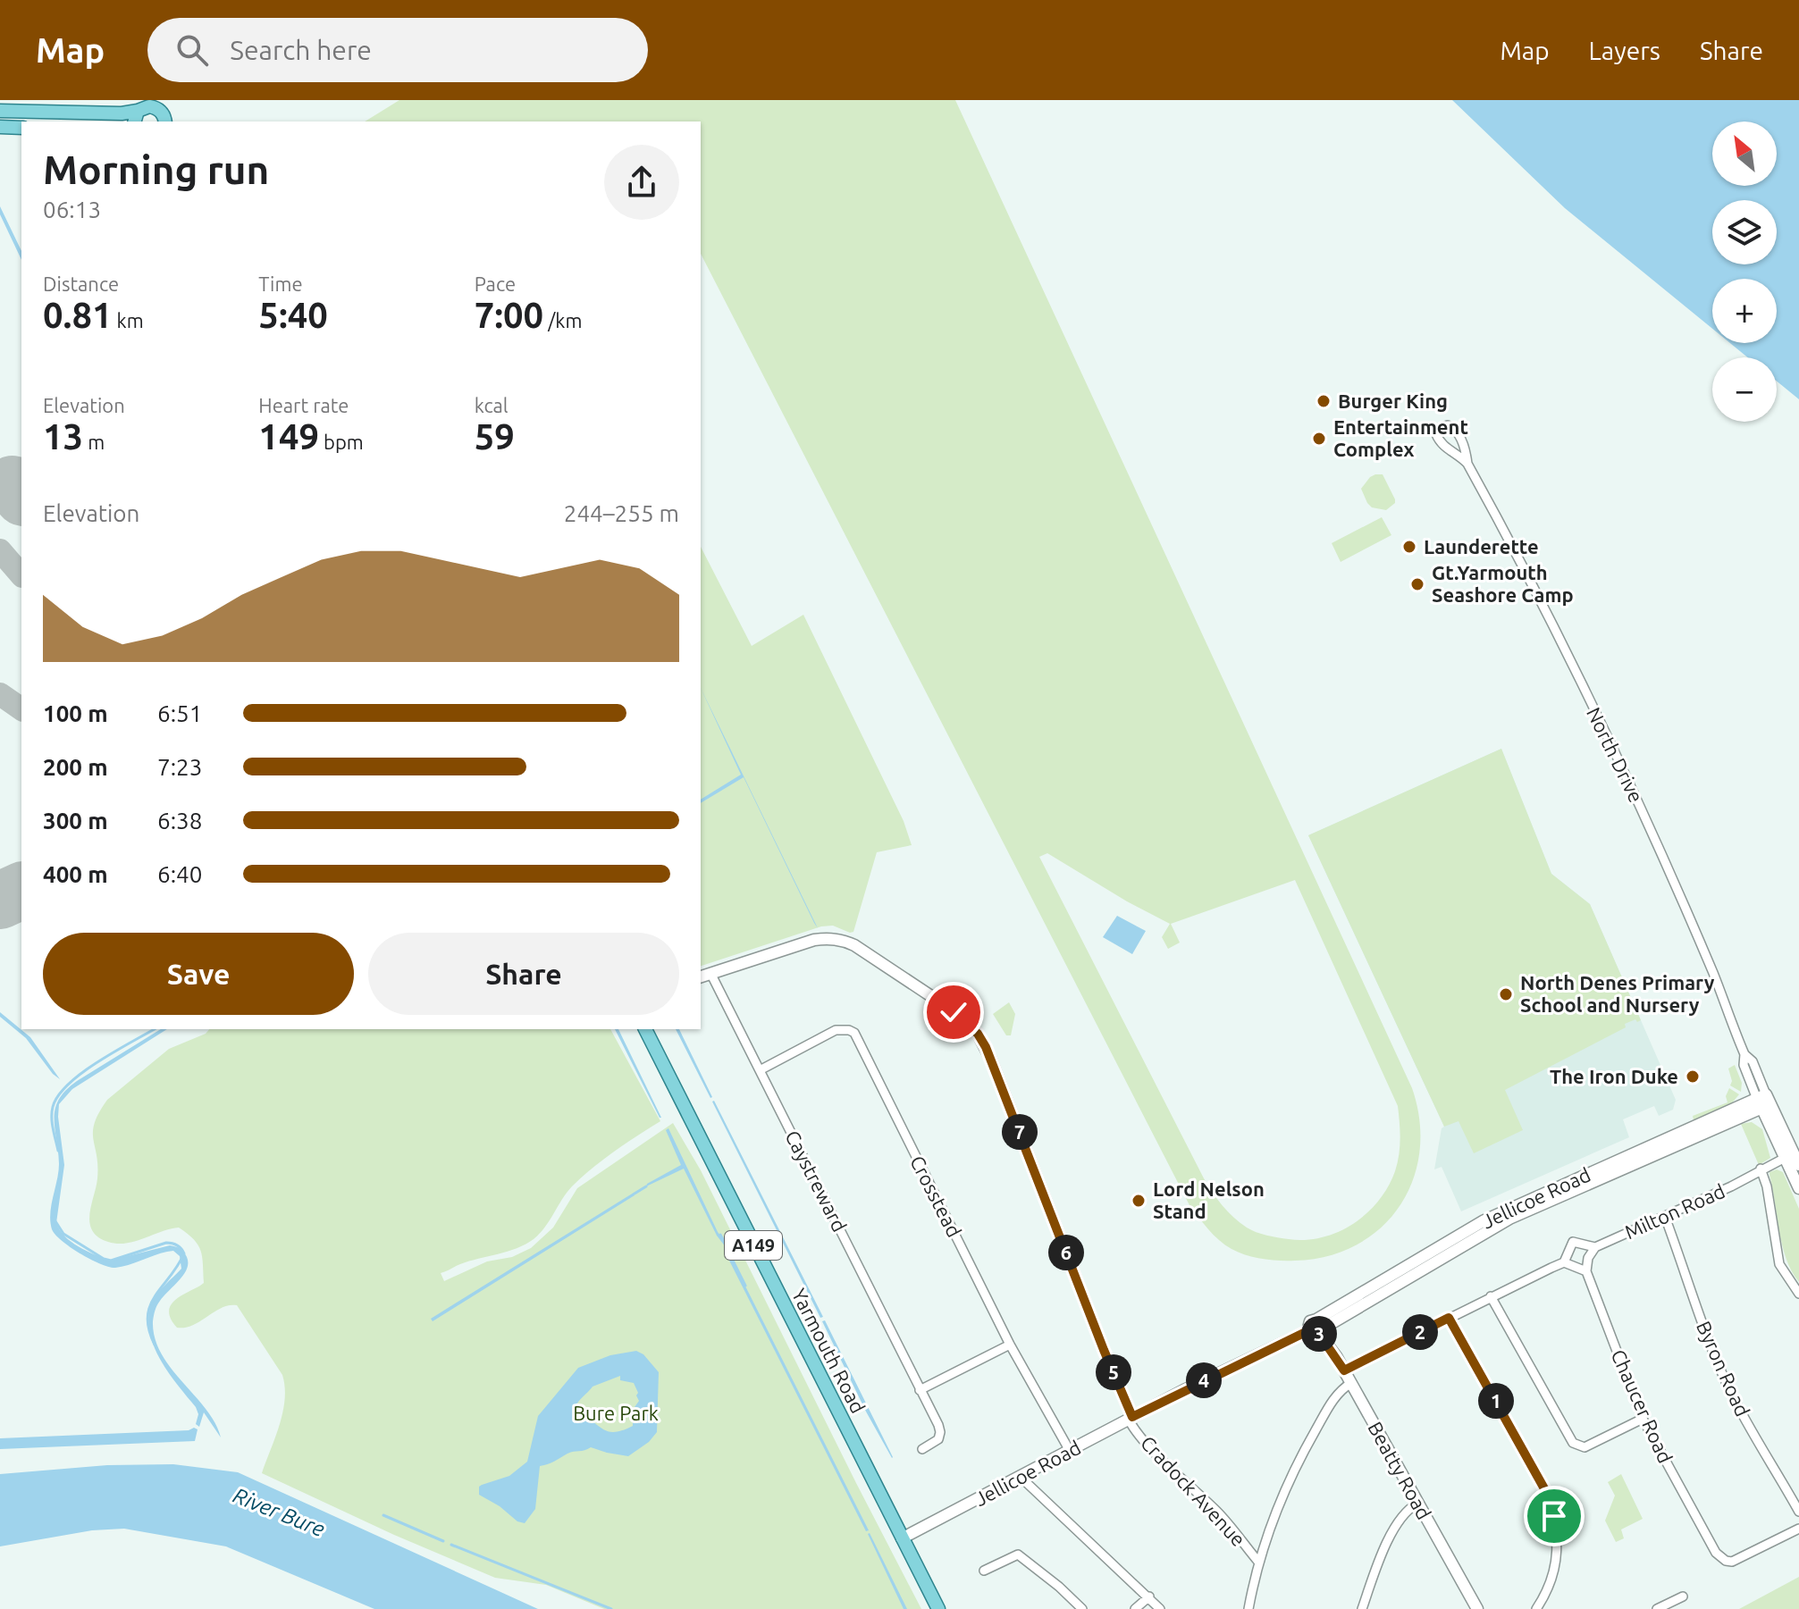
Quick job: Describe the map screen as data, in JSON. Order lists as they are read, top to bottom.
{
  "streets": {
    "main road": ["A149", "Yarmouth Road"],
    "street": [
      "North Drive",
      "Caystreward",
      "Crosstead",
      "Jellicoe Road",
      "Milton Road",
      "Byron Road",
      "Chaucer Road",
      "Beatty Road",
      "Cradock Avenue"
    ]
  },
  "crossings": [
    ["North Drive", "Jellicoe Road"],
    ["North Drive", "Milton Road"],
    ["Caystreward", "Crosstead"],
    ["Crosstead", "Jellicoe Road"],
    ["Jellicoe Road", "A149"],
    ["Jellicoe Road", "Yarmouth Road"],
    ["Jellicoe Road", "Beatty Road"],
    ["Jellicoe Road", "Cradock Avenue"],
    ["Milton Road", "Byron Road"],
    ["A149", "Yarmouth Road"]
  ],
  "water": ["River Bure"],
  "parks": ["Bure Park"],
  "places": [
    "Burger King",
    "Entertainment Complex",
    "Launderette",
    "Gt.Yarmouth Seashore Camp",
    "North Denes Primary School and Nursery",
    "The Iron Duke",
    "Lord Nelson Stand"
  ],
  "north": "top left",
  "page": {
    "header": "Map",
    "search": "Search here",
    "nav": ["Map", "Layers", "Share"],
    "map_buttons": ["+", "−"],
    "heading": ["Morning run", "06:13"],
    "stats": [
      ["Distance", "0.81 km"],
      ["Time", "5:40"],
      ["Pace", "7:00 /km"],
      ["Elevation", "13 m"],
      ["Heart rate", "149 bpm"],
      ["kcal", "59"]
    ],
    "chart": ["Elevation", "244–255 m"],
    "list": [
      {
        "name": "100 m",
        "note": "6:51"
      },
      {
        "name": "200 m",
        "note": "7:23"
      },
      {
        "name": "300 m",
        "note": "6:38"
      },
      {
        "name": "400 m",
        "note": "6:40"
      }
    ],
    "buttons": ["Save", "Share"],
    "pins": [
      "7",
      "6",
      "2",
      "3",
      "5",
      "4",
      "1"
    ]
  }
}
